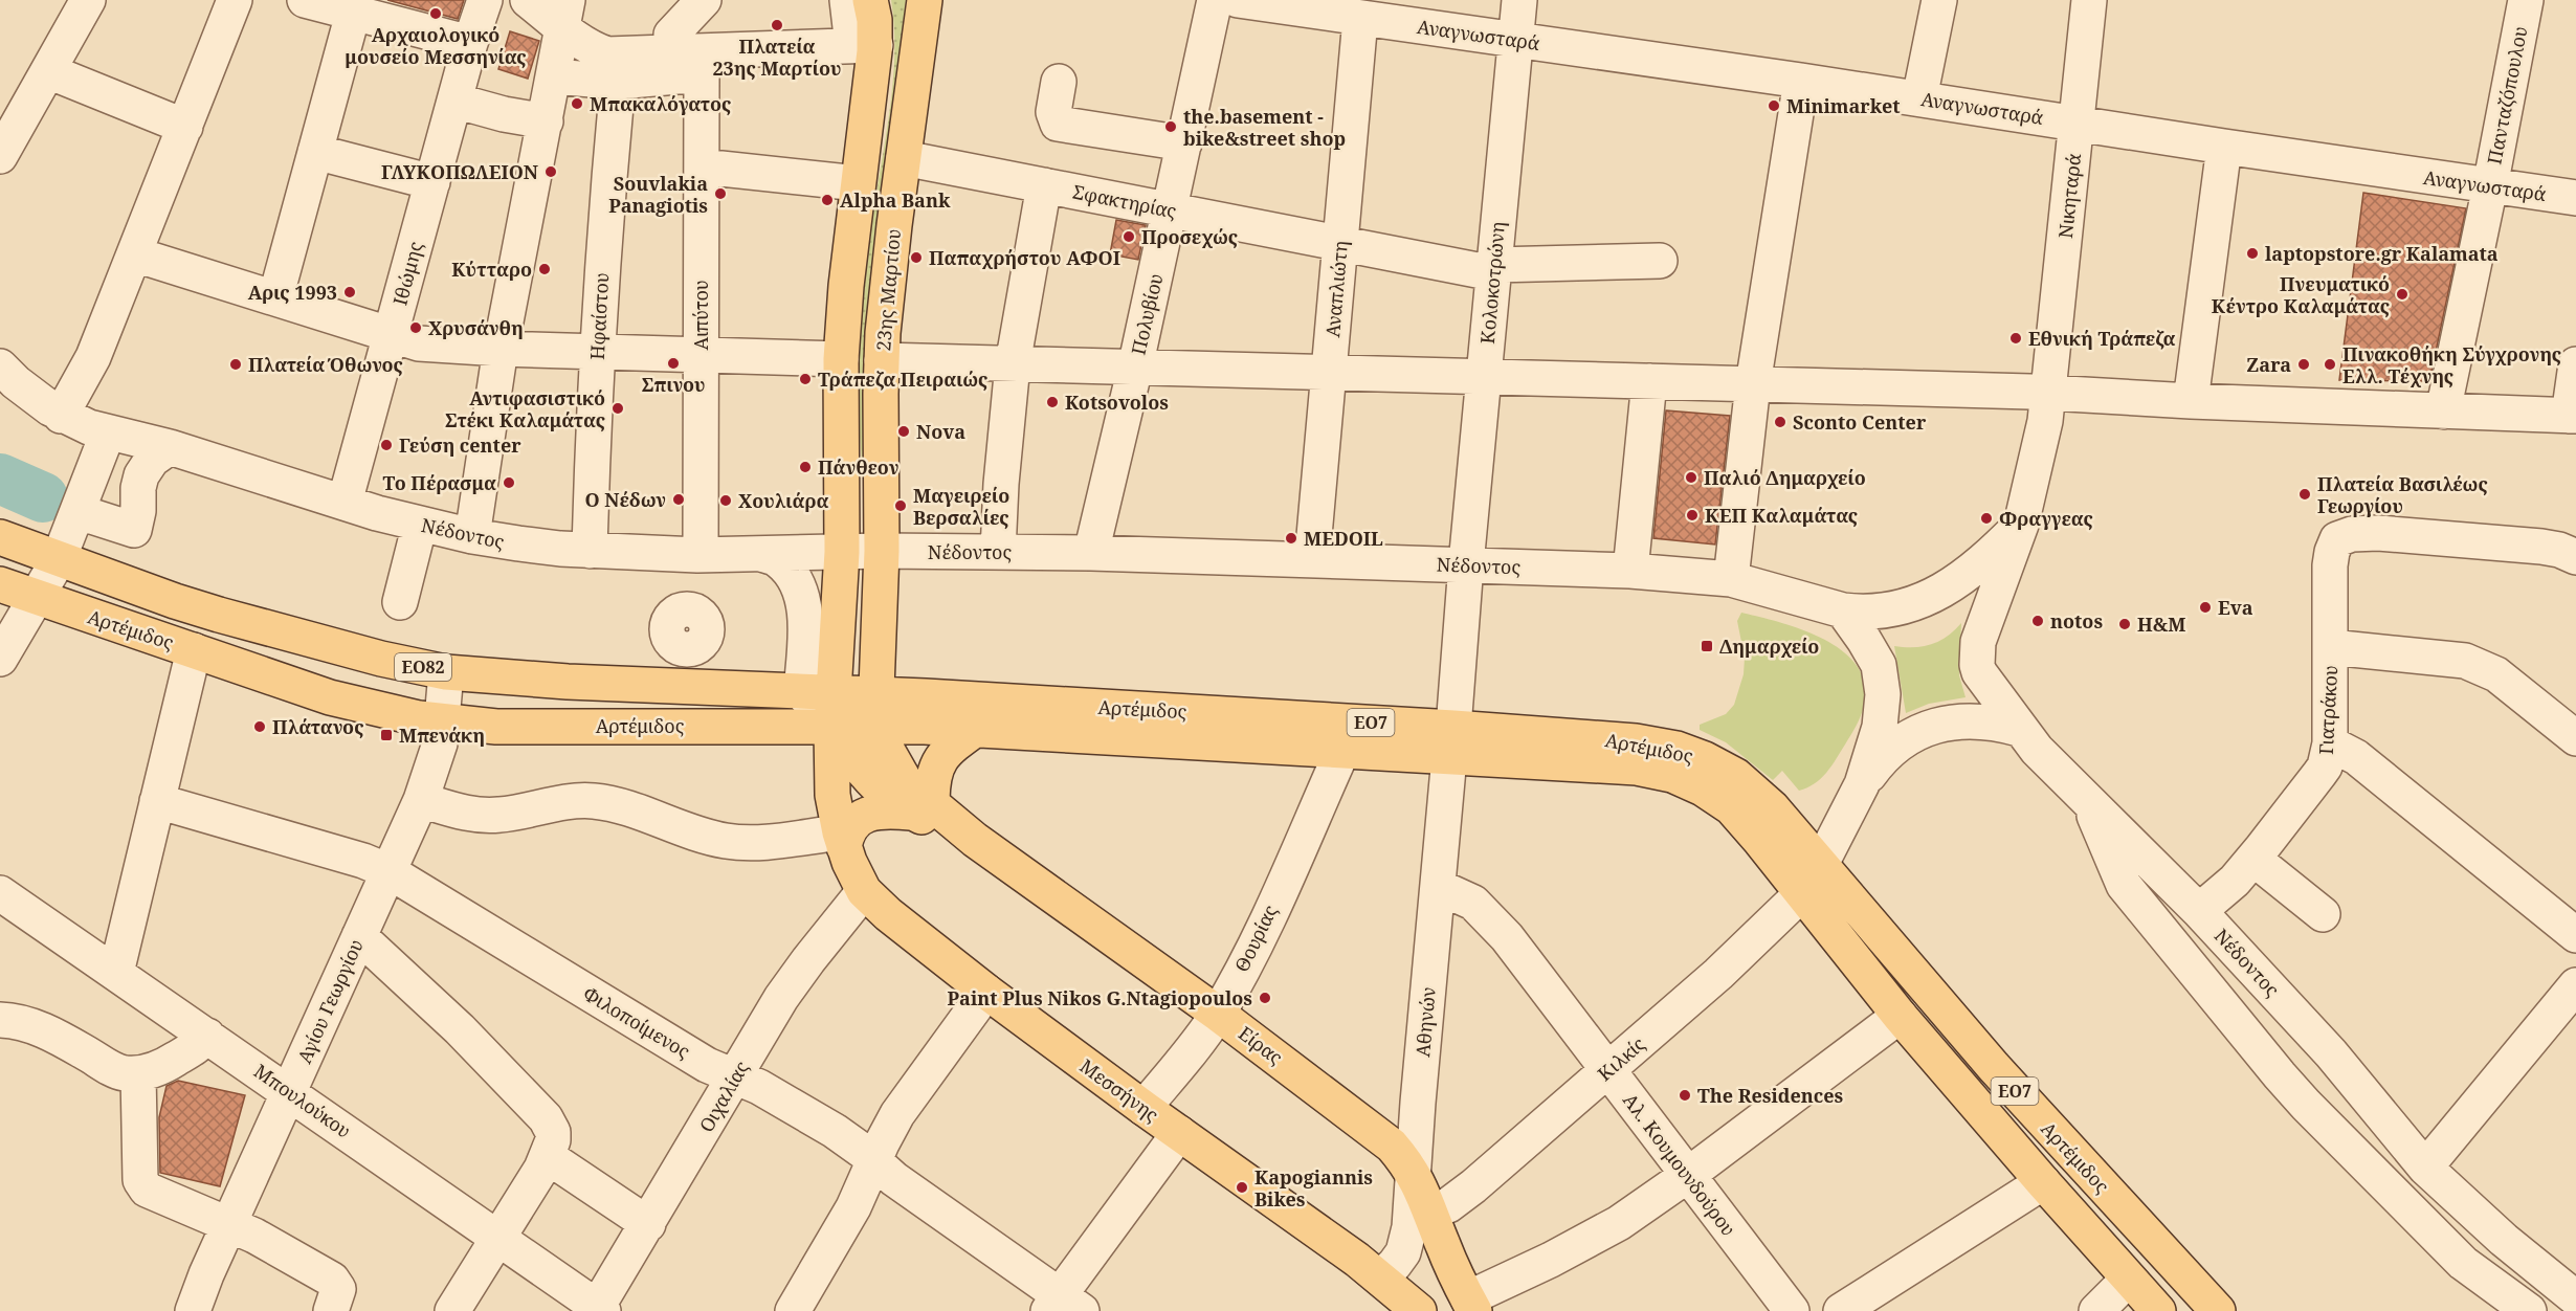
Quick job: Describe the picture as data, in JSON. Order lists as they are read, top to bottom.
{
  "streets": {
    "main road": [
      "23ης Μαρτίου",
      "Αρτέμιδος",
      "ΕΟ82",
      "ΕΟ7",
      "Είρας",
      "Μεσσήνης"
    ],
    "street": [
      "Αναγνωσταρά",
      "Πανταζόπουλου",
      "Νικηταρά",
      "Σφακτηρίας",
      "Ιθώμης",
      "Κολοκοτρώνη",
      "Αναπλιώτη",
      "Πολυβίου",
      "Αιπύτου",
      "Ηφαίστου",
      "Νέδοντος",
      "Γιατράκου",
      "Θουρίας",
      "Αγίου Γεωργίου",
      "Φιλοποίμενος",
      "Αθηνών",
      "Κιλκίς",
      "Οιχαλίας",
      "Μπουλούκου",
      "Αλ. Κουμουνδούρου"
    ]
  },
  "crossings": [
    ["Αναγνωσταρά", "Πανταζόπουλου"],
    ["Αναγνωσταρά", "Νικηταρά"],
    ["Αναγνωσταρά", "Κολοκοτρώνη"],
    ["Αναγνωσταρά", "Αναπλιώτη"],
    ["Νικηταρά", "Νέδοντος"],
    ["Σφακτηρίας", "Κολοκοτρώνη"],
    ["Σφακτηρίας", "Αναπλιώτη"],
    ["Σφακτηρίας", "23ης Μαρτίου"],
    ["Σφακτηρίας", "Πολυβίου"],
    ["Ιθώμης", "Νέδοντος"],
    ["Κολοκοτρώνη", "Νέδοντος"],
    ["Κολοκοτρώνη", "Αρτέμιδος"],
    ["Κολοκοτρώνη", "Αθηνών"],
    ["Αναπλιώτη", "Νέδοντος"],
    ["23ης Μαρτίου", "Νέδοντος"],
    ["23ης Μαρτίου", "Αρτέμιδος"],
    ["Πολυβίου", "Νέδοντος"],
    ["Αιπύτου", "Νέδοντος"],
    ["Ηφαίστου", "Νέδοντος"],
    ["Νέδοντος", "Γιατράκου"],
    ["Νέδοντος", "Μεσσήνης"],
    ["Αρτέμιδος", "Θουρίας"],
    ["Αρτέμιδος", "Αγίου Γεωργίου"],
    ["Αρτέμιδος", "Αθηνών"],
    ["Αρτέμιδος", "Είρας"],
    ["Αρτέμιδος", "Κιλκίς"],
    ["Αρτέμιδος", "Μεσσήνης"],
    ["Θουρίας", "Είρας"],
    ["Θουρίας", "Μεσσήνης"],
    ["Αγίου Γεωργίου", "Φιλοποίμενος"],
    ["Αγίου Γεωργίου", "Μπουλούκου"],
    ["Φιλοποίμενος", "Οιχαλίας"],
    ["Αθηνών", "Είρας"],
    ["Αθηνών", "Μεσσήνης"],
    ["Αθηνών", "Αλ. Κουμουνδούρου"],
    ["Είρας", "Κιλκίς"],
    ["Κιλκίς", "Αλ. Κουμουνδούρου"],
    ["Μεσσήνης", "Οιχαλίας"],
    ["Οιχαλίας", "Μπουλούκου"]
  ],
  "places": {
    "other": [
      "Αρχαιολογικό μουσείο Μεσσηνίας",
      "Πλατεία 23ης Μαρτίου",
      "Μπακαλόγατος",
      "Minimarket",
      "the.basement - bike&street shop",
      "ΓΛΥΚΟΠΩΛΕΙΟΝ",
      "Souvlakia Panagiotis",
      "Alpha Bank",
      "Προσεχώς",
      "laptopstore.gr Kalamata",
      "Παπαχρήστου ΑΦΟΙ",
      "Κύτταρο",
      "Αρις 1993",
      "Πνευματικό Κέντρο Καλαμάτας",
      "Χρυσάνθη",
      "Εθνική Τράπεζα",
      "Σπινου",
      "Πλατεία Όθωνος",
      "Zara",
      "Πινακοθήκη Σύγχρονης Ελλ. Τέχνης",
      "Τράπεζα Πειραιώς",
      "Kotsovolos",
      "Αντιφασιστικό Στέκι Καλαμάτας",
      "Sconto Center",
      "Nova",
      "Γεύση center",
      "Πάνθεον",
      "Παλιό Δημαρχείο",
      "Το Πέρασμα",
      "Πλατεία Βασιλέως Γεωργίου",
      "Ο Νέδων",
      "Χουλιάρα",
      "Μαγειρείο Βερσαλίες",
      "ΚΕΠ Καλαμάτας",
      "Φραγγεας",
      "MEDOIL",
      "Eva",
      "notos",
      "H&M",
      "Πλάτανος",
      "Paint Plus Nikos G.Ntagiopoulos",
      "The Residences",
      "Kapogiannis Bikes"
    ],
    "transit": ["Δημαρχείο", "Μπενάκη"]
  }
}
